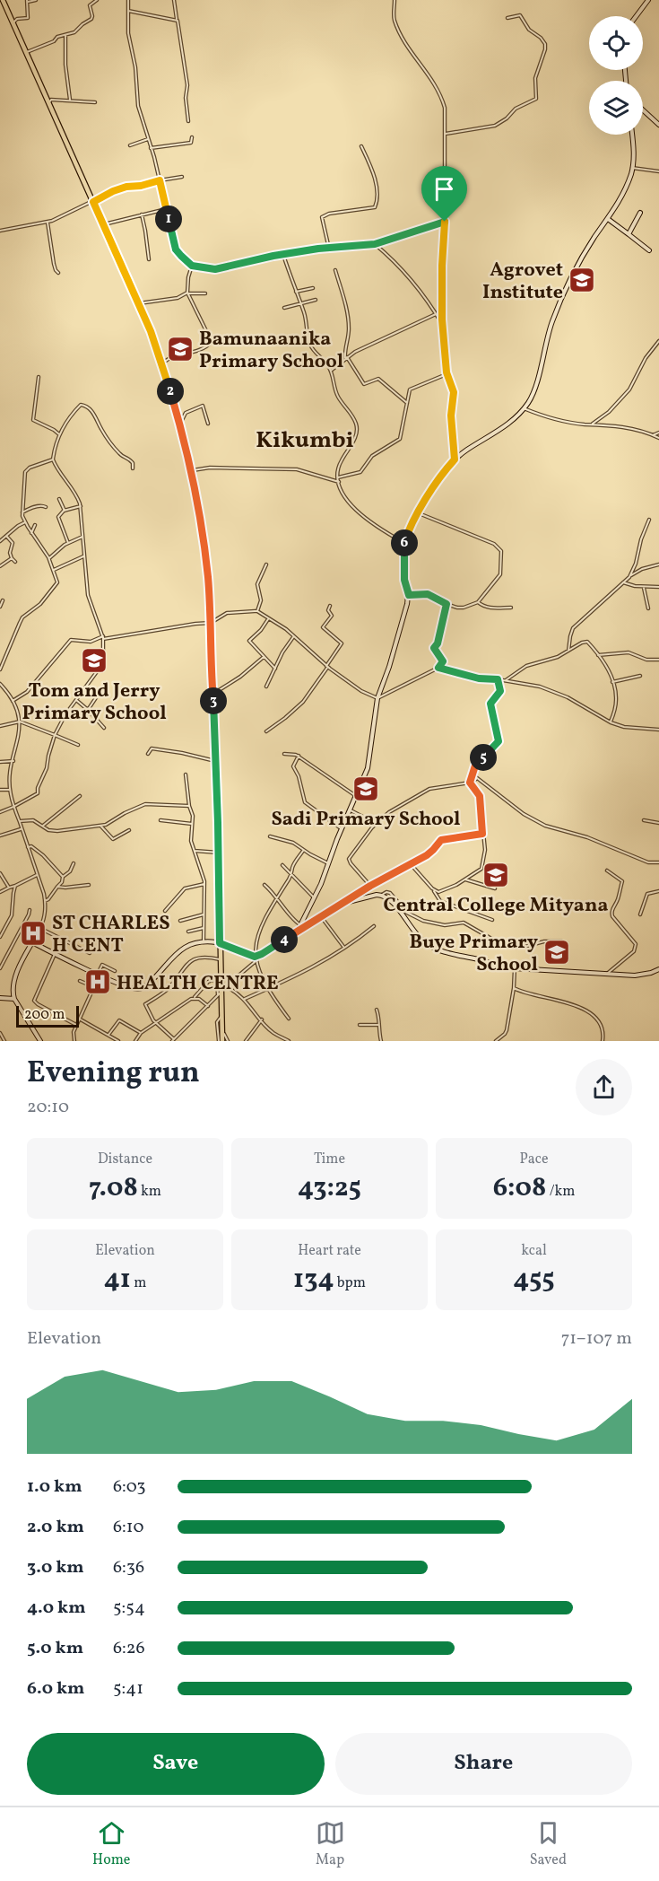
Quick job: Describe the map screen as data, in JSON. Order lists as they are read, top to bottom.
{
  "districts": ["Kikumbi"],
  "places": {
    "school or university": [
      "Agrovet Institute",
      "Bamunaanika Primary School",
      "Tom and Jerry Primary School",
      "Sadi Primary School",
      "Central College Mityana",
      "Buye Primary School"
    ],
    "hospital": ["ST CHARLES H CENT", "HEALTH CENTRE"]
  },
  "scale_bar": "200 m",
  "page": {
    "pins": [
      "1",
      "2",
      "6",
      "3",
      "5",
      "4"
    ],
    "scale": "200 m",
    "heading": ["Evening run", "20:10"],
    "stats": [
      ["Distance", "7.08 km"],
      ["Time", "43:25"],
      ["Pace", "6:08 /km"],
      ["Elevation", "41 m"],
      ["Heart rate", "134 bpm"],
      ["kcal", "455"]
    ],
    "chart": ["Elevation", "71–107 m"],
    "list": [
      {
        "name": "1.0 km",
        "note": "6:03"
      },
      {
        "name": "2.0 km",
        "note": "6:10"
      },
      {
        "name": "3.0 km",
        "note": "6:36"
      },
      {
        "name": "4.0 km",
        "note": "5:54"
      },
      {
        "name": "5.0 km",
        "note": "6:26"
      },
      {
        "name": "6.0 km",
        "note": "5:41"
      }
    ],
    "buttons": ["Save", "Share"],
    "tabs": ["Home", "Map", "Saved"]
  }
}
